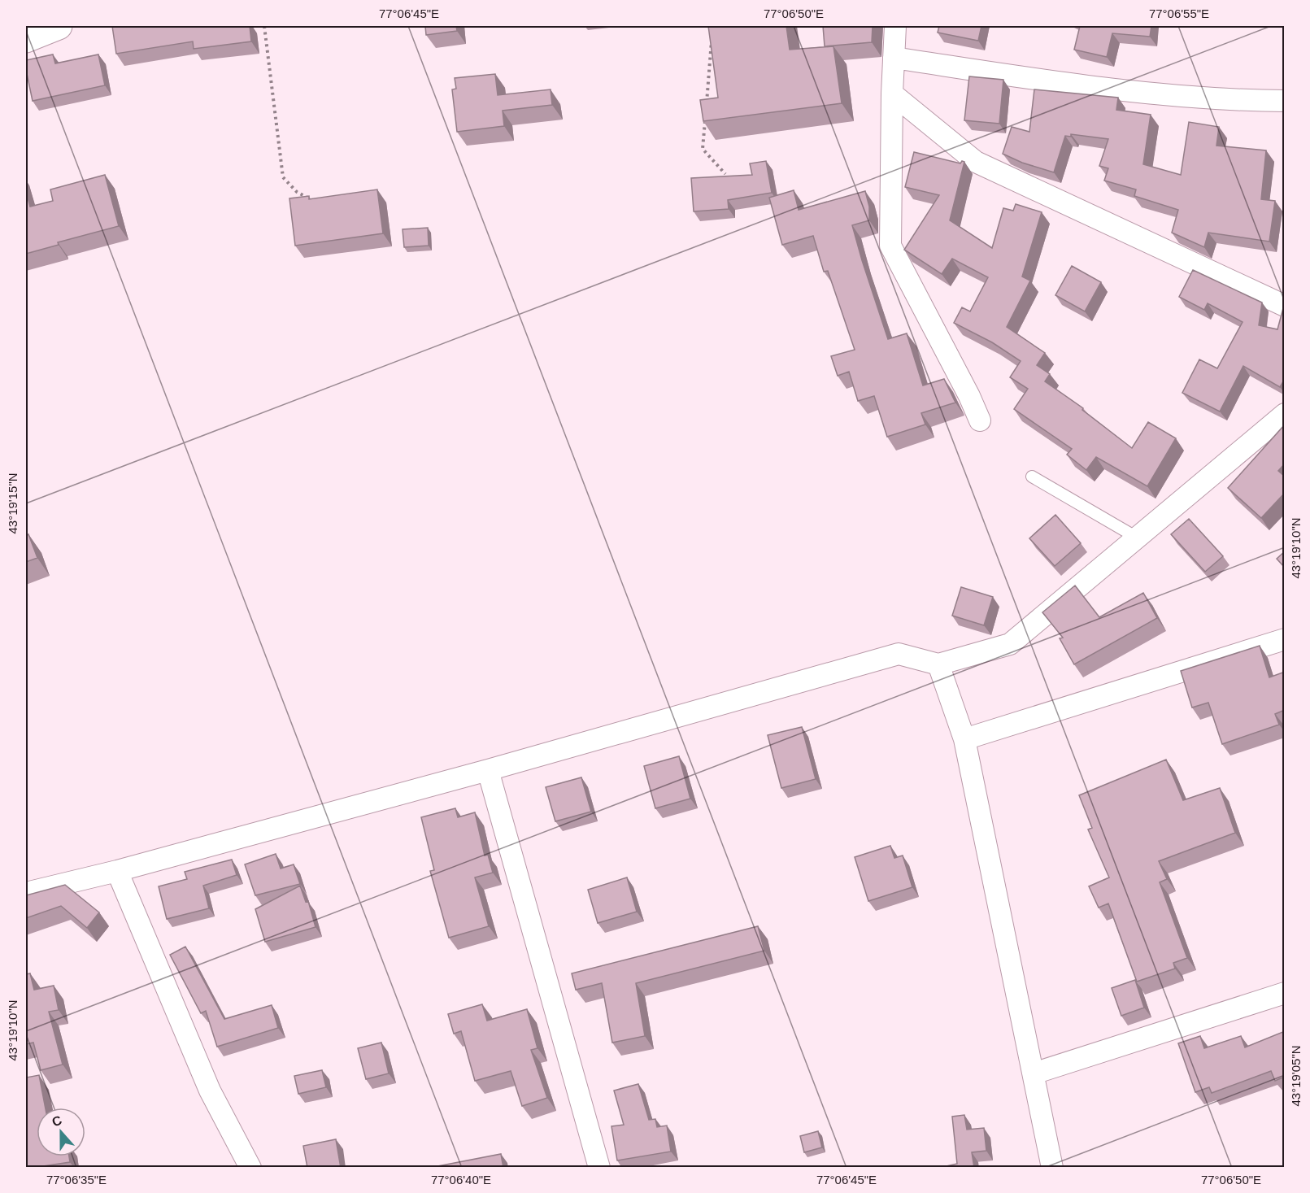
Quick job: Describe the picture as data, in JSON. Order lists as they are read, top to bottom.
{
  "north": "top",
  "coordinates": [
    "77°06'45\"E",
    "77°06'50\"E",
    "77°06'55\"E",
    "43°19'15\"N",
    "43°19'10\"N",
    "43°19'05\"N",
    "77°06'35\"E",
    "77°06'40\"E"
  ]
}
